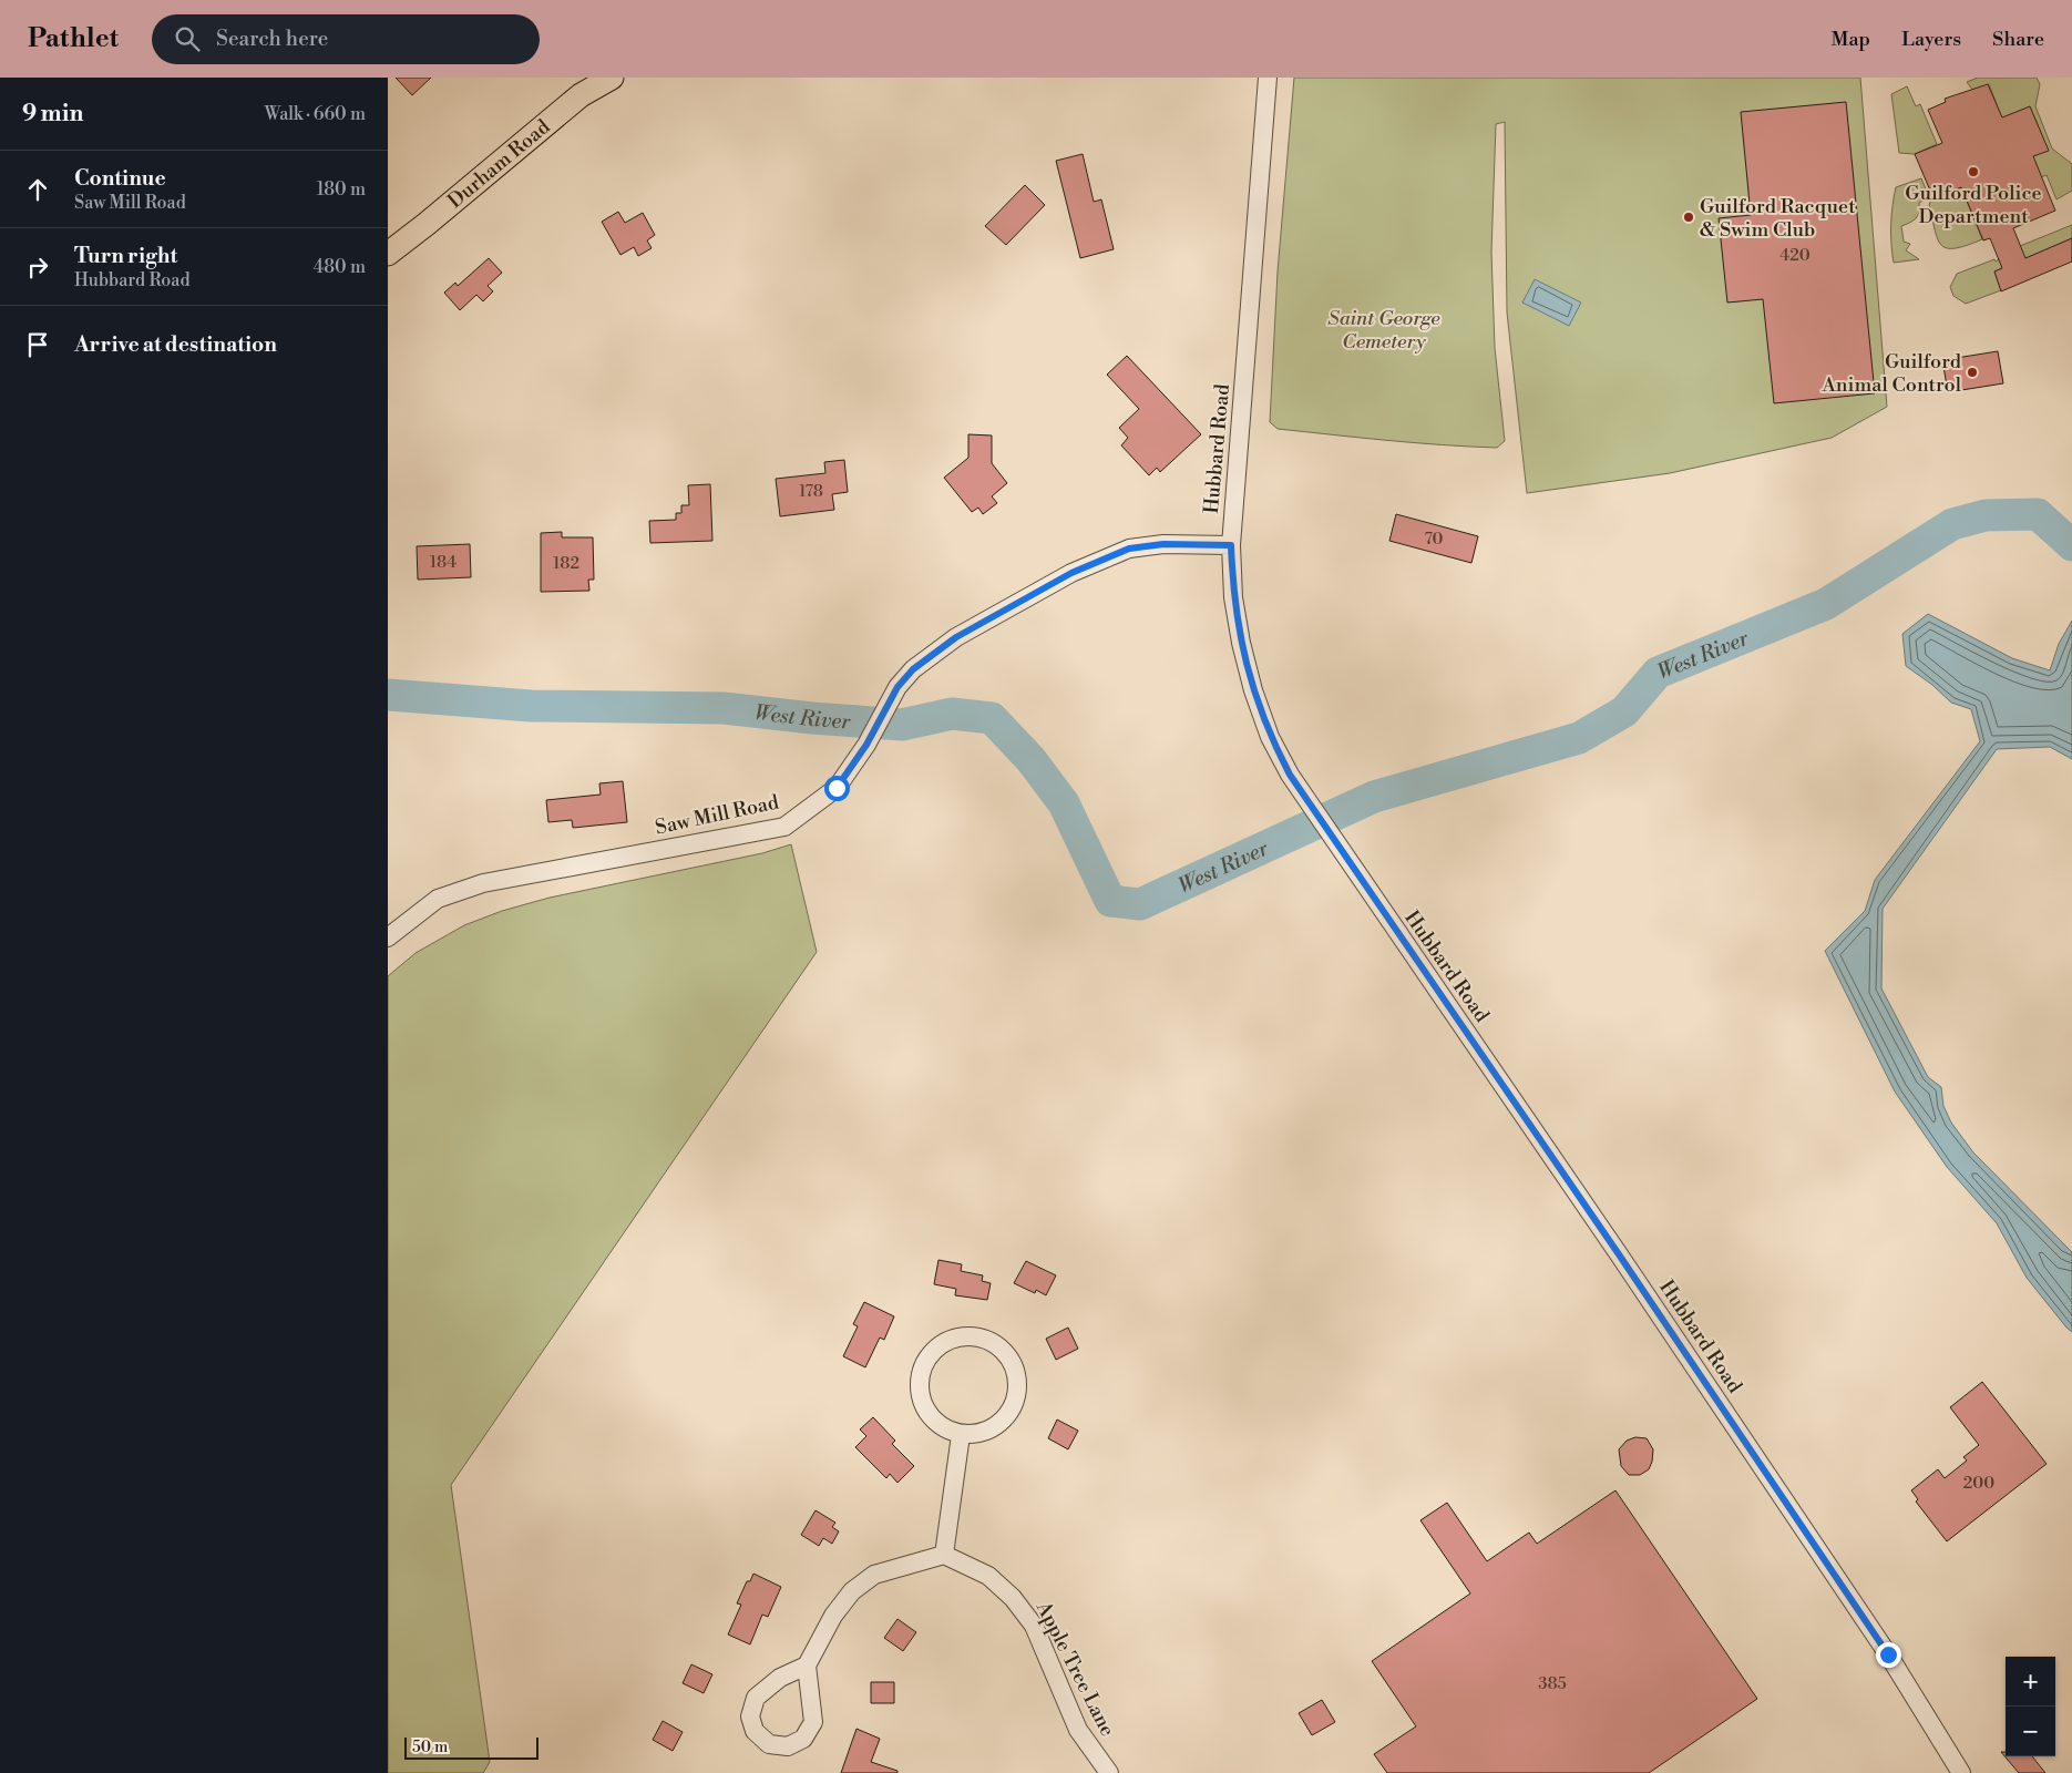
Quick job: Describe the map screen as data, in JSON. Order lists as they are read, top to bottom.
{
  "streets": {
    "main road": ["Durham Road"],
    "street": ["Hubbard Road", "Saw Mill Road", "Apple Tree Lane"]
  },
  "crossings": [
    ["Hubbard Road", "Saw Mill Road"]
  ],
  "water": ["West River"],
  "parks": ["Saint George Cemetery"],
  "places": ["Guilford Police Department", "Guilford Racquet & Swim Club", "Guilford Animal Control"],
  "house_numbers": [
    "420",
    "178",
    "70",
    "184",
    "182",
    "200",
    "385"
  ],
  "scale_bar": "50 m",
  "page": {
    "header": "Pathlet",
    "search": "Search here",
    "nav": ["Map", "Layers", "Share"],
    "heading": ["9 min", "Walk · 660 m"],
    "list": [
      ["Continue", "Saw Mill Road", "180 m"],
      ["Turn right", "Hubbard Road", "480 m"],
      "Arrive at destination"
    ],
    "map_buttons": ["+", "−"],
    "scale": "50 m"
  }
}
